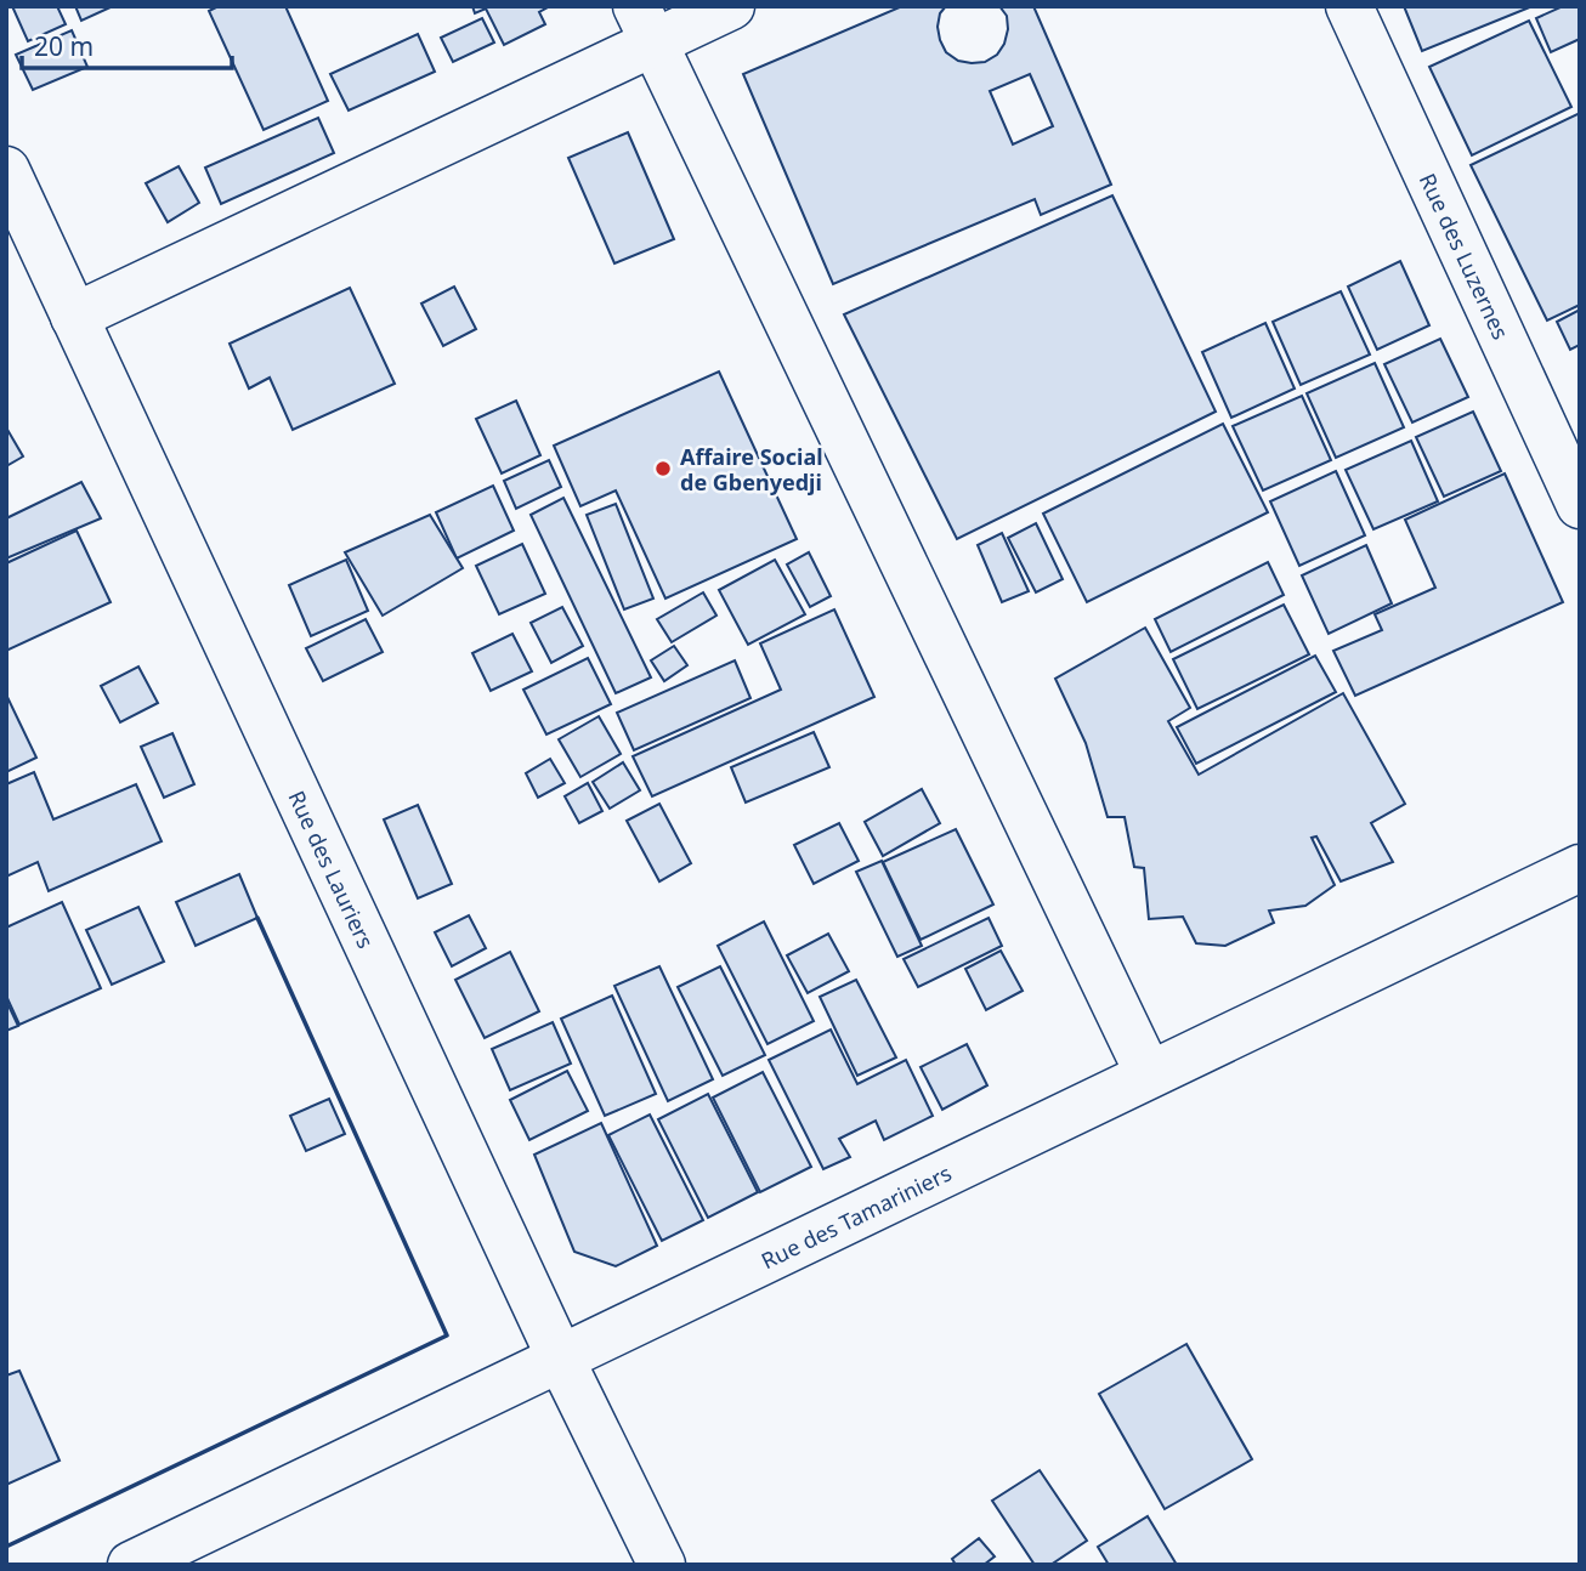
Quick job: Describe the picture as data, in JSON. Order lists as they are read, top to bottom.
{
  "streets": {
    "street": ["Rue des Luzernes", "Rue des Lauriers", "Rue des Tamariniers"]
  },
  "crossings": [
    ["Rue des Lauriers", "Rue des Tamariniers"]
  ],
  "places": ["Affaire Social de Gbenyedji"],
  "scale_bar": "20 m"
}
